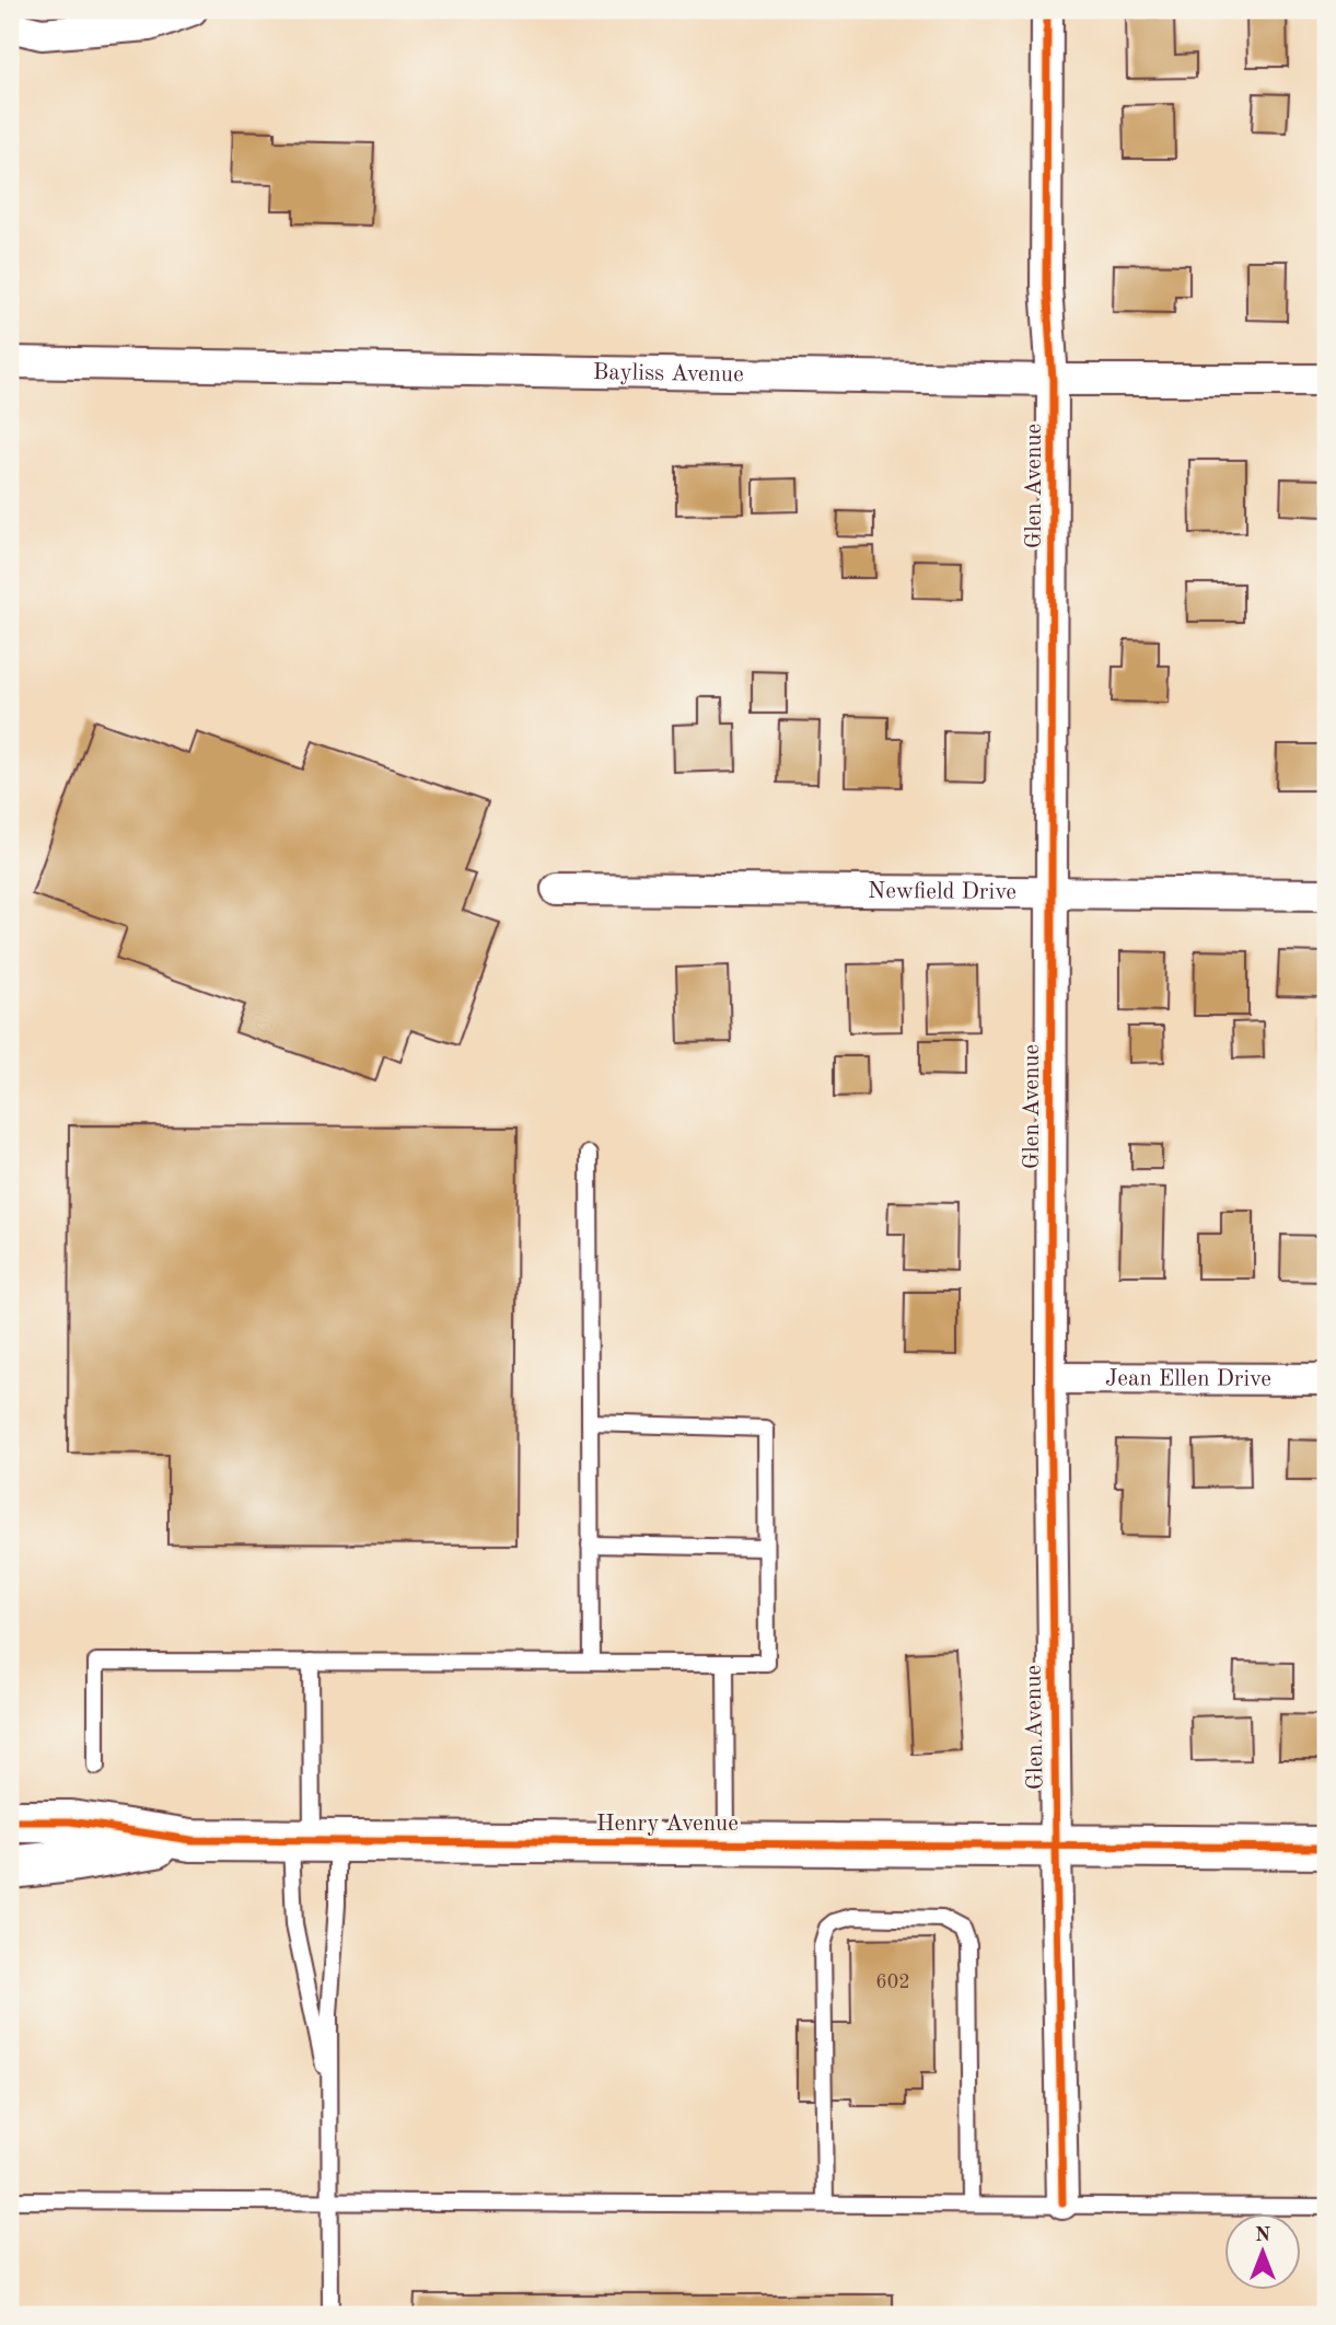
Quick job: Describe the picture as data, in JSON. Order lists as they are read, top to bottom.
{
  "streets": {
    "street": [
      "Bayliss Avenue",
      "Glen Avenue",
      "Newfield Drive",
      "Jean Ellen Drive",
      "Henry Avenue"
    ]
  },
  "crossings": [
    ["Bayliss Avenue", "Glen Avenue"],
    ["Glen Avenue", "Newfield Drive"],
    ["Glen Avenue", "Jean Ellen Drive"],
    ["Glen Avenue", "Henry Avenue"]
  ],
  "house_numbers": ["602"],
  "north": "top"
}
